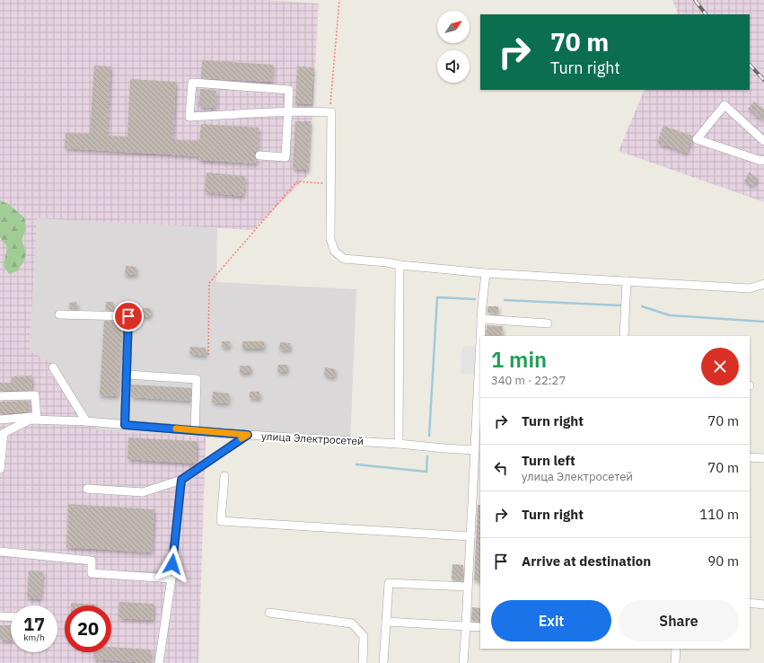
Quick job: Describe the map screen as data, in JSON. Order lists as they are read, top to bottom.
{
  "streets": {
    "street": ["улица Электросетей"]
  },
  "north": "top right",
  "page": {
    "turn": ["70 m", "Turn right"],
    "heading": ["1 min", "340 m · 22:27"],
    "list": [
      {
        "name": "Turn right",
        "value": "70 m"
      },
      {
        "name": "Turn left",
        "note": "улица Электросетей",
        "value": "70 m"
      },
      {
        "name": "Turn right",
        "value": "110 m"
      },
      {
        "name": "Arrive at destination",
        "value": "90 m"
      }
    ],
    "buttons": ["Exit", "Share"],
    "speed": "17 km/h",
    "limit": "20"
  }
}
